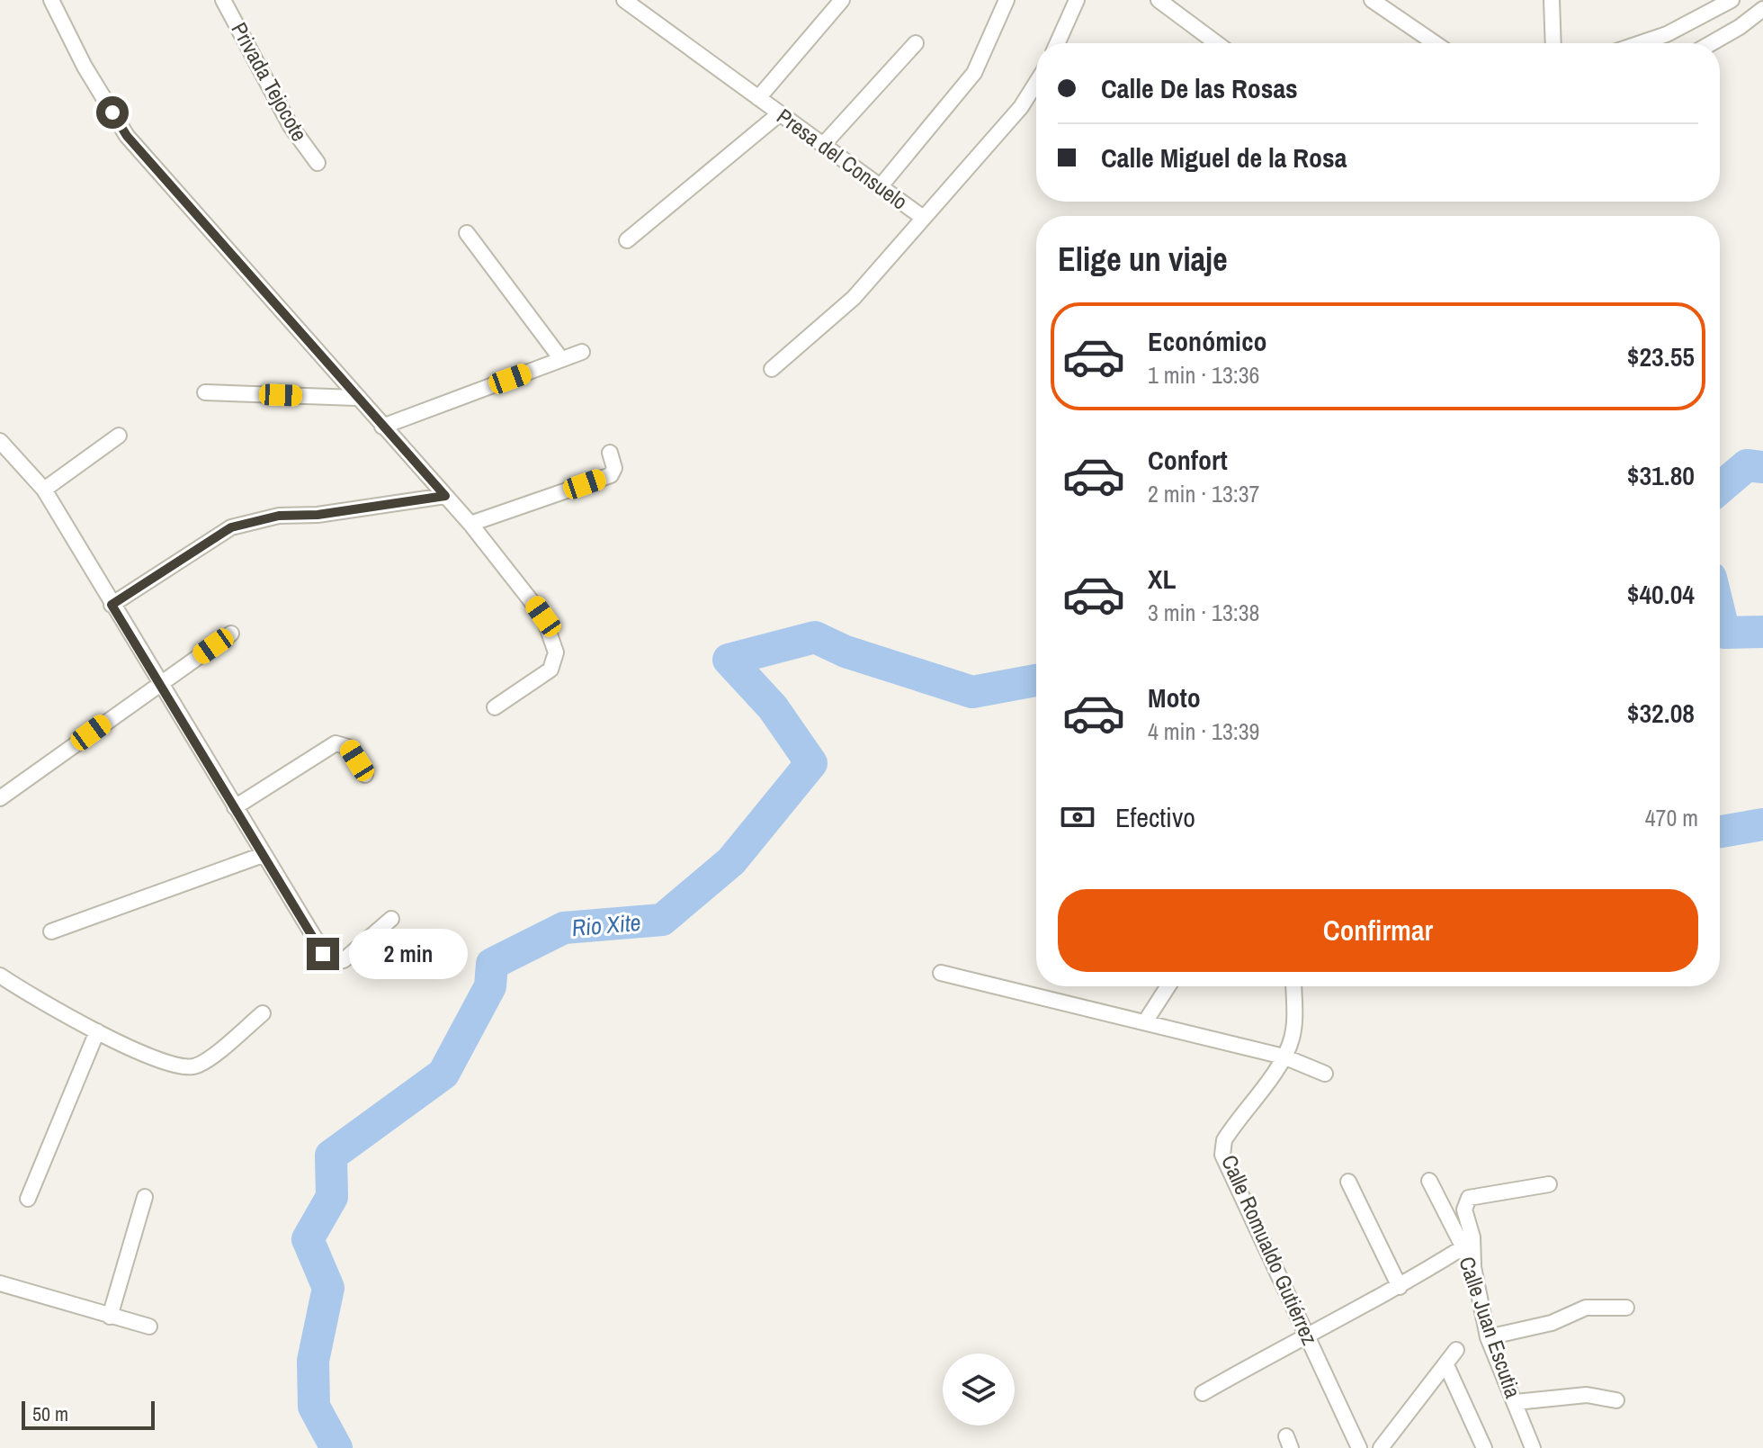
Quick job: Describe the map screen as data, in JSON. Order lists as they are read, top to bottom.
{
  "streets": {
    "street": [
      "Privada Tejocote",
      "Presa del Consuelo",
      "Calle Romualdo Gutiérrez",
      "Calle Juan Escutia"
    ]
  },
  "water": ["Rio Xite"],
  "scale_bar": "50 m",
  "page": {
    "banner": ["Calle De las Rosas", "Calle Miguel de la Rosa"],
    "heading": "Elige un viaje",
    "list": [
      {
        "name": "Económico",
        "note": "1 min · 13:36",
        "value": "$23.55"
      },
      {
        "name": "Confort",
        "note": "2 min · 13:37",
        "value": "$31.80"
      },
      {
        "name": "XL",
        "note": "3 min · 13:38",
        "value": "$40.04"
      },
      {
        "name": "Moto",
        "note": "4 min · 13:39",
        "value": "$32.08"
      }
    ],
    "pay": ["Efectivo", "470 m"],
    "buttons": "Confirmar",
    "bubble": "2 min",
    "scale": "50 m"
  }
}
